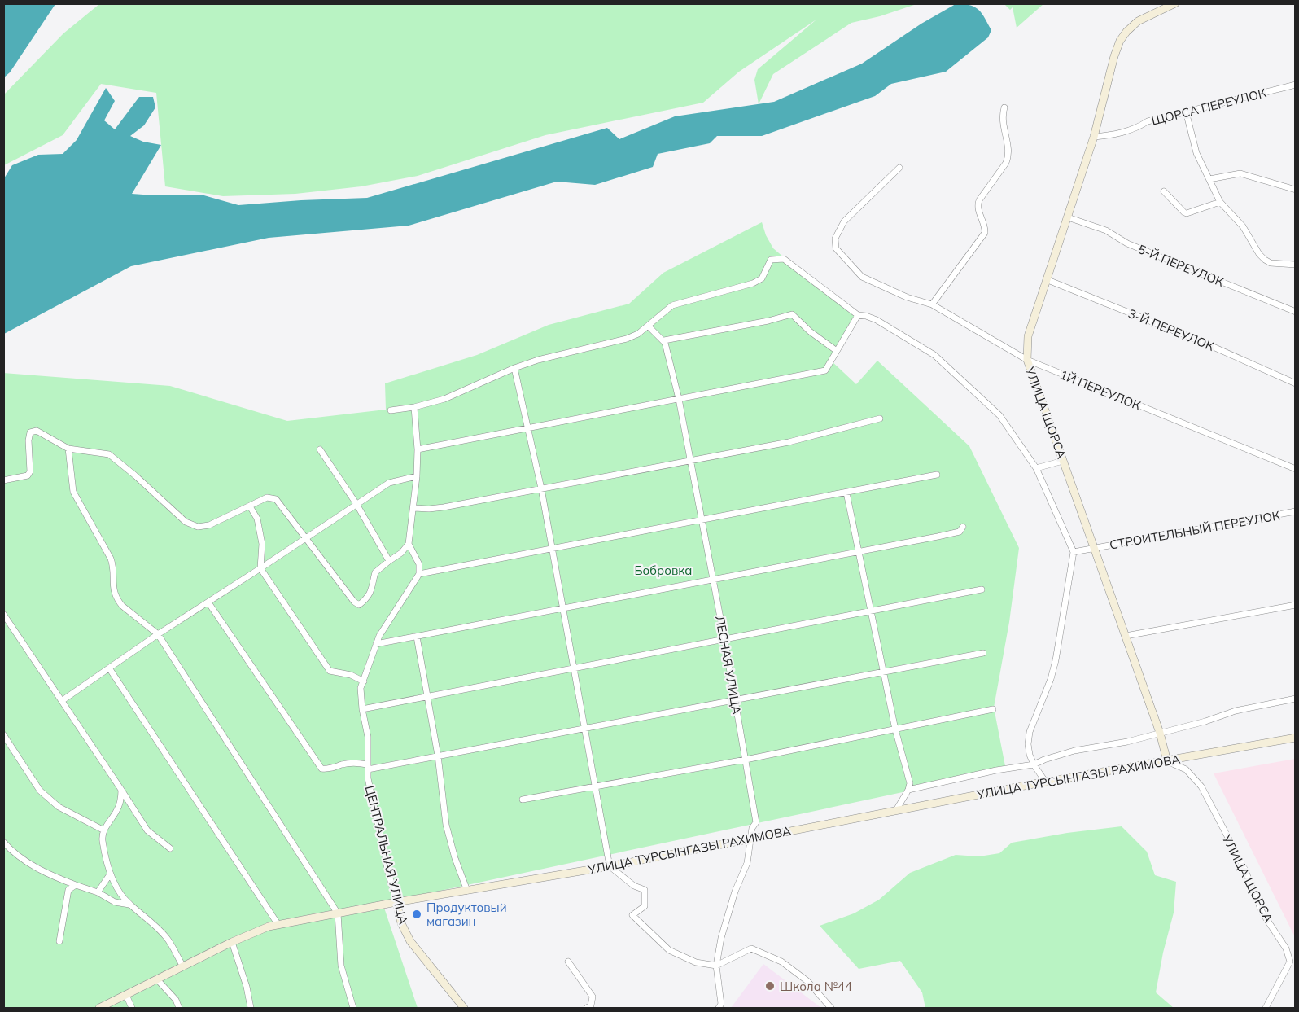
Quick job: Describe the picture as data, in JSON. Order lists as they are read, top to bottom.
{
  "streets": {
    "street": [
      "ЩОРСА ПЕРЕУЛОК",
      "5-Й ПЕРЕУЛОК",
      "3-Й ПЕРЕУЛОК",
      "1Й ПЕРЕУЛОК",
      "УЛИЦА ЩОРСА",
      "СТРОИТЕЛЬНЫЙ ПЕРЕУЛОК",
      "ЛЕСНАЯ УЛИЦА",
      "УЛИЦА ТУРСЫНГАЗЫ РАХИМОВА",
      "ЦЕНТРАЛЬНАЯ УЛИЦА"
    ]
  },
  "crossings": [
    ["ЩОРСА ПЕРЕУЛОК", "УЛИЦА ЩОРСА"],
    ["5-Й ПЕРЕУЛОК", "УЛИЦА ЩОРСА"],
    ["3-Й ПЕРЕУЛОК", "УЛИЦА ЩОРСА"],
    ["1Й ПЕРЕУЛОК", "УЛИЦА ЩОРСА"],
    ["УЛИЦА ЩОРСА", "СТРОИТЕЛЬНЫЙ ПЕРЕУЛОК"],
    ["УЛИЦА ЩОРСА", "УЛИЦА ТУРСЫНГАЗЫ РАХИМОВА"],
    ["ЛЕСНАЯ УЛИЦА", "УЛИЦА ТУРСЫНГАЗЫ РАХИМОВА"],
    ["УЛИЦА ТУРСЫНГАЗЫ РАХИМОВА", "ЦЕНТРАЛЬНАЯ УЛИЦА"]
  ],
  "parks": ["Бобровка"],
  "places": ["Продуктовый магазин", "Школа №44"]
}
